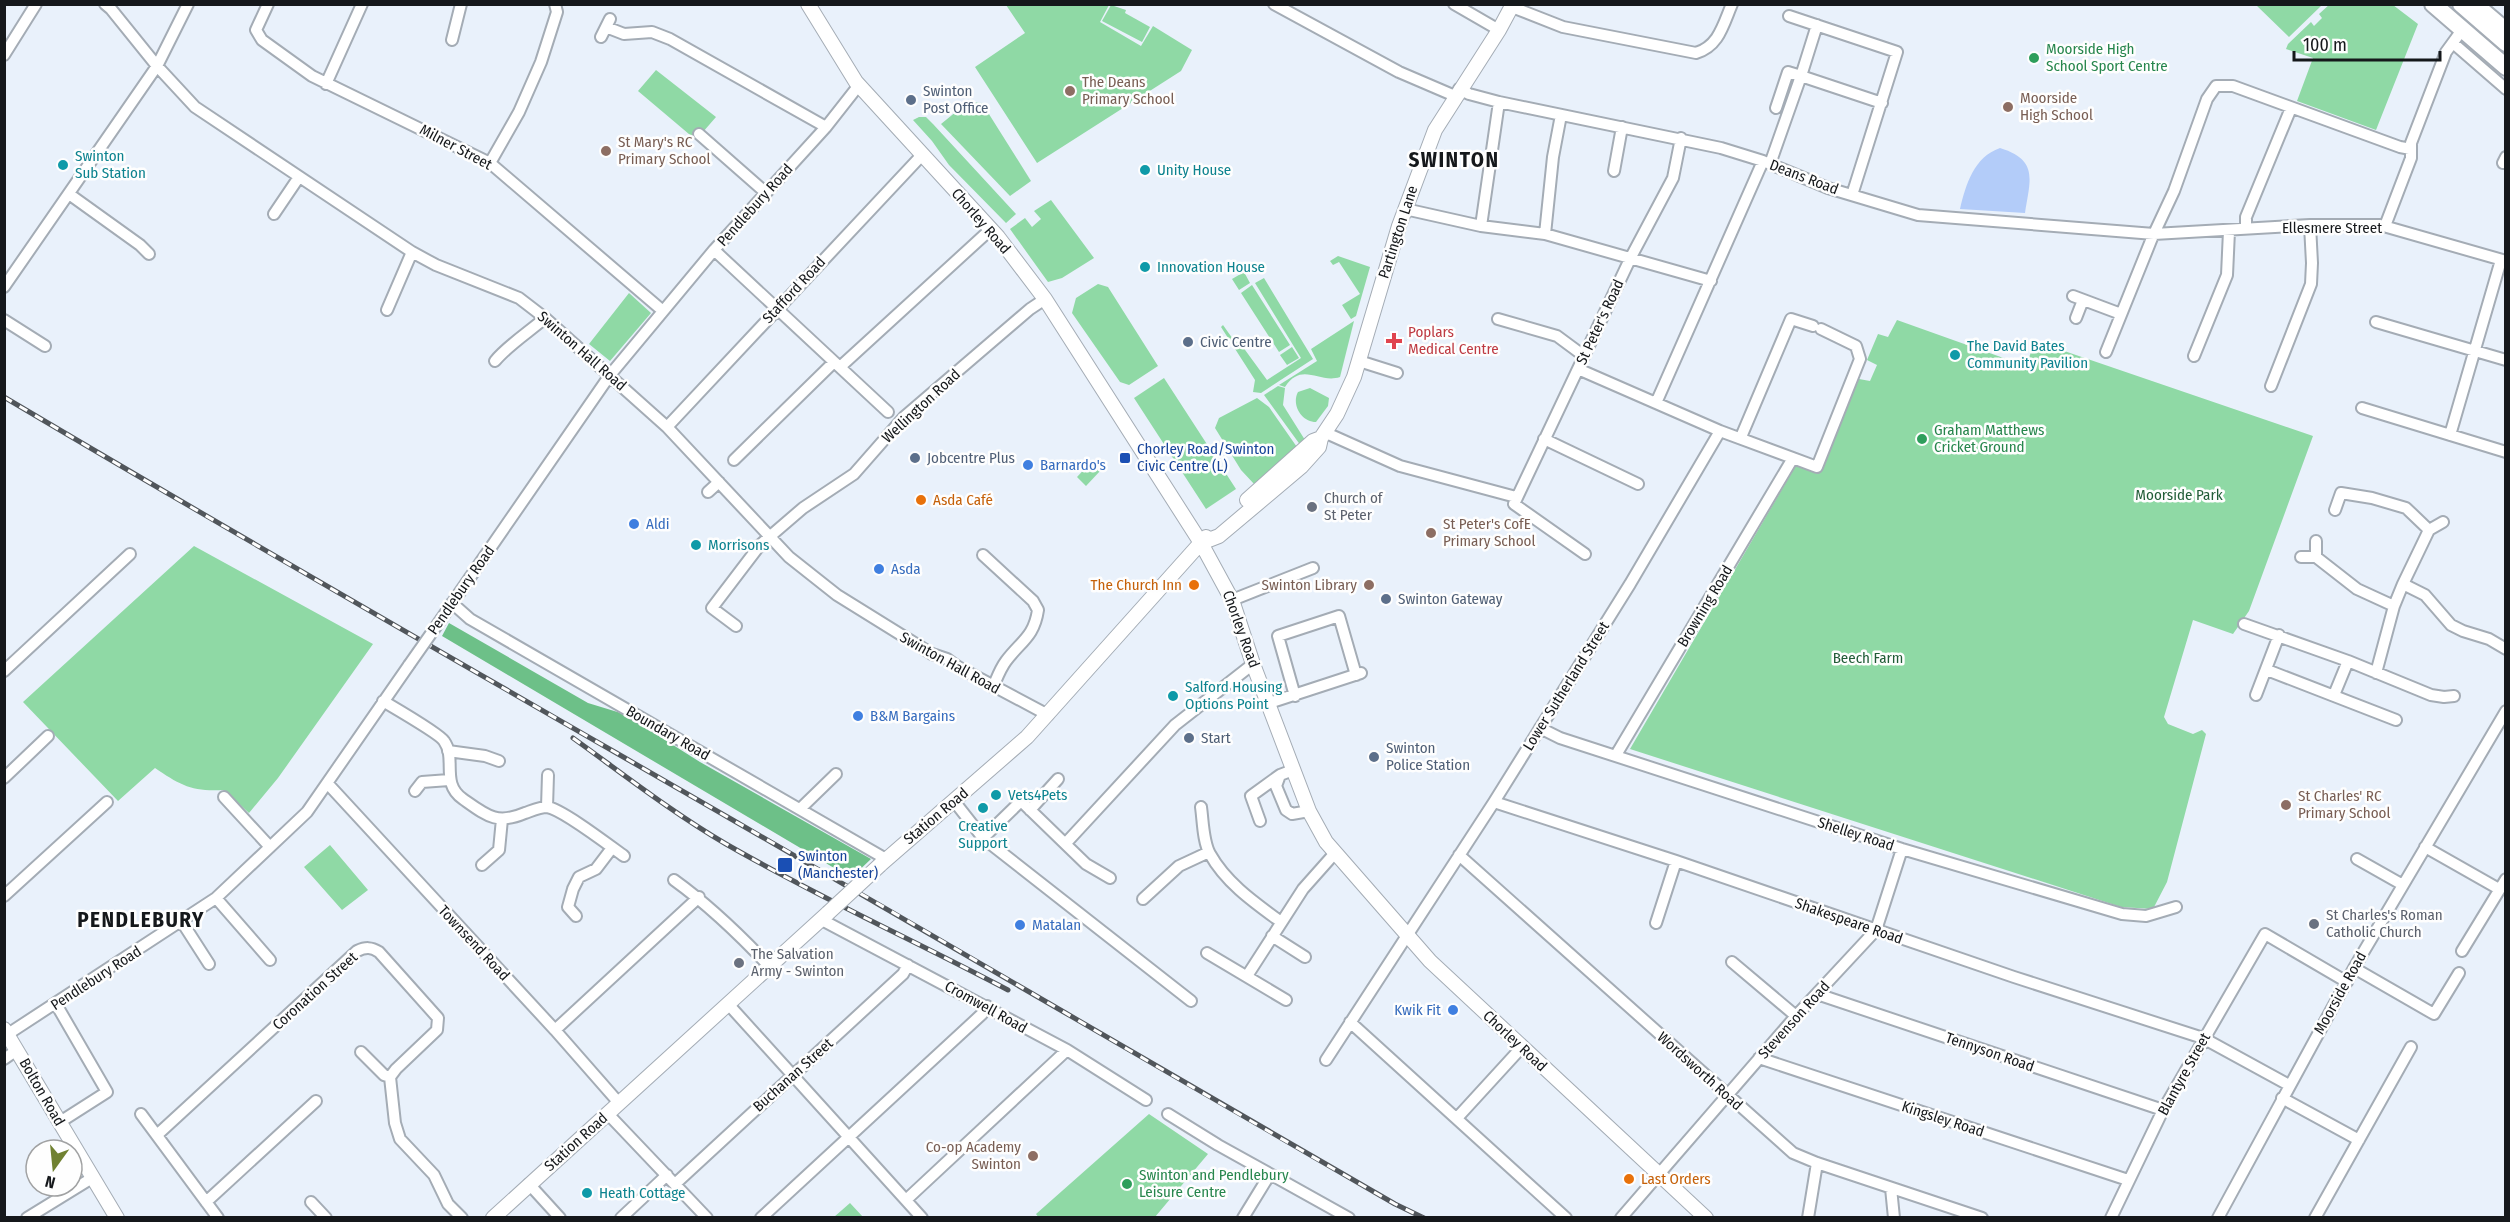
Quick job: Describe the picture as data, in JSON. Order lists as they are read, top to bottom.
{
  "streets": {
    "main road": [
      "Chorley Road",
      "Partington Lane",
      "Station Road",
      "Bolton Road"
    ],
    "street": [
      "Milner Street",
      "Deans Road",
      "Pendlebury Road",
      "Ellesmere Street",
      "Stafford Road",
      "St Peter's Road",
      "Swinton Hall Road",
      "Wellington Road",
      "Browning Road",
      "Lower Sutherland Street",
      "Boundary Road",
      "Shelley Road",
      "Shakespeare Road",
      "Townsend Road",
      "Coronation Street",
      "Moorside Road",
      "Cromwell Road",
      "Stevenson Road",
      "Tennyson Road",
      "Wordsworth Road",
      "Blantyre Street",
      "Buchanan Street",
      "Kingsley Road"
    ]
  },
  "crossings": [
    ["Milner Street", "Pendlebury Road"],
    ["Deans Road", "Ellesmere Street"],
    ["Deans Road", "Partington Lane"],
    ["Deans Road", "St Peter's Road"],
    ["Pendlebury Road", "Chorley Road"],
    ["Pendlebury Road", "Swinton Hall Road"],
    ["Pendlebury Road", "Boundary Road"],
    ["Pendlebury Road", "Townsend Road"],
    ["Pendlebury Road", "Bolton Road"],
    ["Chorley Road", "Partington Lane"],
    ["Chorley Road", "Stafford Road"],
    ["Chorley Road", "Wellington Road"],
    ["Chorley Road", "Lower Sutherland Street"],
    ["Chorley Road", "Station Road"],
    ["Chorley Road", "Stevenson Road"],
    ["Partington Lane", "Station Road"],
    ["Stafford Road", "Swinton Hall Road"],
    ["Swinton Hall Road", "Wellington Road"],
    ["Swinton Hall Road", "Station Road"],
    ["Browning Road", "Shelley Road"],
    ["Lower Sutherland Street", "Shelley Road"],
    ["Lower Sutherland Street", "Shakespeare Road"],
    ["Lower Sutherland Street", "Wordsworth Road"],
    ["Boundary Road", "Station Road"],
    ["Station Road", "Townsend Road"],
    ["Station Road", "Cromwell Road"],
    ["Shelley Road", "Stevenson Road"],
    ["Shakespeare Road", "Moorside Road"],
    ["Shakespeare Road", "Stevenson Road"],
    ["Shakespeare Road", "Blantyre Street"],
    ["Moorside Road", "Blantyre Street"],
    ["Cromwell Road", "Buchanan Street"],
    ["Stevenson Road", "Tennyson Road"],
    ["Stevenson Road", "Wordsworth Road"],
    ["Stevenson Road", "Kingsley Road"],
    ["Tennyson Road", "Blantyre Street"],
    ["Blantyre Street", "Kingsley Road"]
  ],
  "districts": ["SWINTON", "PENDLEBURY"],
  "parks": ["Moorside Park", "Beech Farm"],
  "places": {
    "other": [
      "Moorside High School Sport Centre",
      "The Deans Primary School",
      "Swinton Post Office",
      "Moorside High School",
      "St Mary's RC Primary School",
      "Swinton Sub Station",
      "Unity House",
      "Innovation House",
      "Civic Centre",
      "The David Bates Community Pavilion",
      "Graham Matthews Cricket Ground",
      "Jobcentre Plus",
      "Barnardo's",
      "Asda Café",
      "Church of St Peter",
      "Aldi",
      "St Peter's CofE Primary School",
      "Morrisons",
      "Asda",
      "The Church Inn",
      "Swinton Library",
      "Swinton Gateway",
      "Salford Housing Options Point",
      "B&M Bargains",
      "Start",
      "Swinton Police Station",
      "Vets4Pets",
      "St Charles' RC Primary School",
      "Creative Support",
      "St Charles's Roman Catholic Church",
      "Matalan",
      "The Salvation Army - Swinton",
      "Kwik Fit",
      "Co-op Academy Swinton",
      "Last Orders",
      "Swinton and Pendlebury Leisure Centre",
      "Heath Cottage"
    ],
    "health": ["Poplars Medical Centre"],
    "transit": ["Chorley Road/Swinton Civic Centre (L)", "Swinton (Manchester)"]
  },
  "scale_bar": "100 m",
  "north": "bottom"
}
